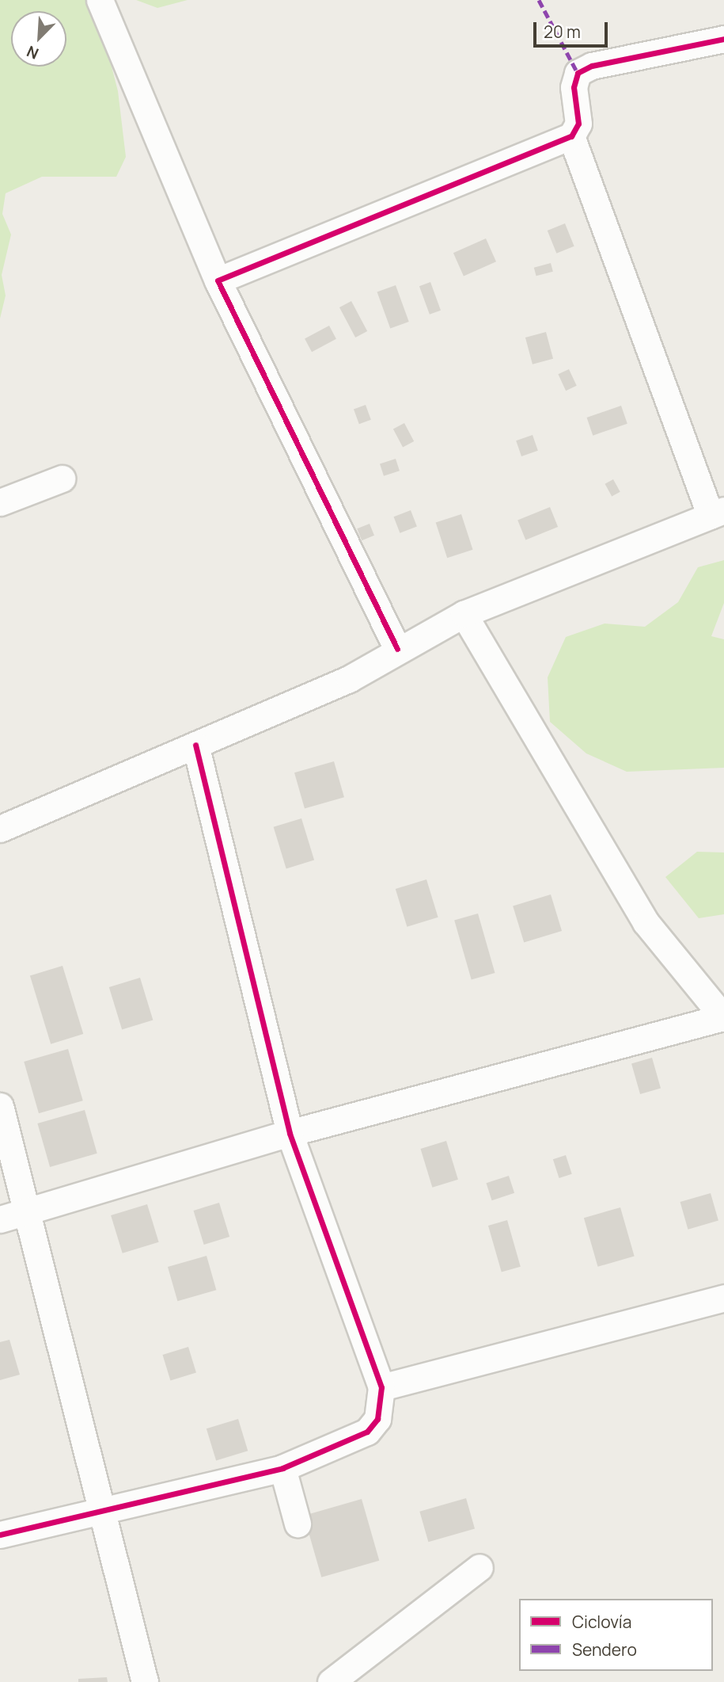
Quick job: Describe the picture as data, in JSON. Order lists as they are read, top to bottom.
{
  "legend": ["Ciclovía", "Sendero"],
  "scale_bar": "20 m",
  "north": "bottom left"
}
